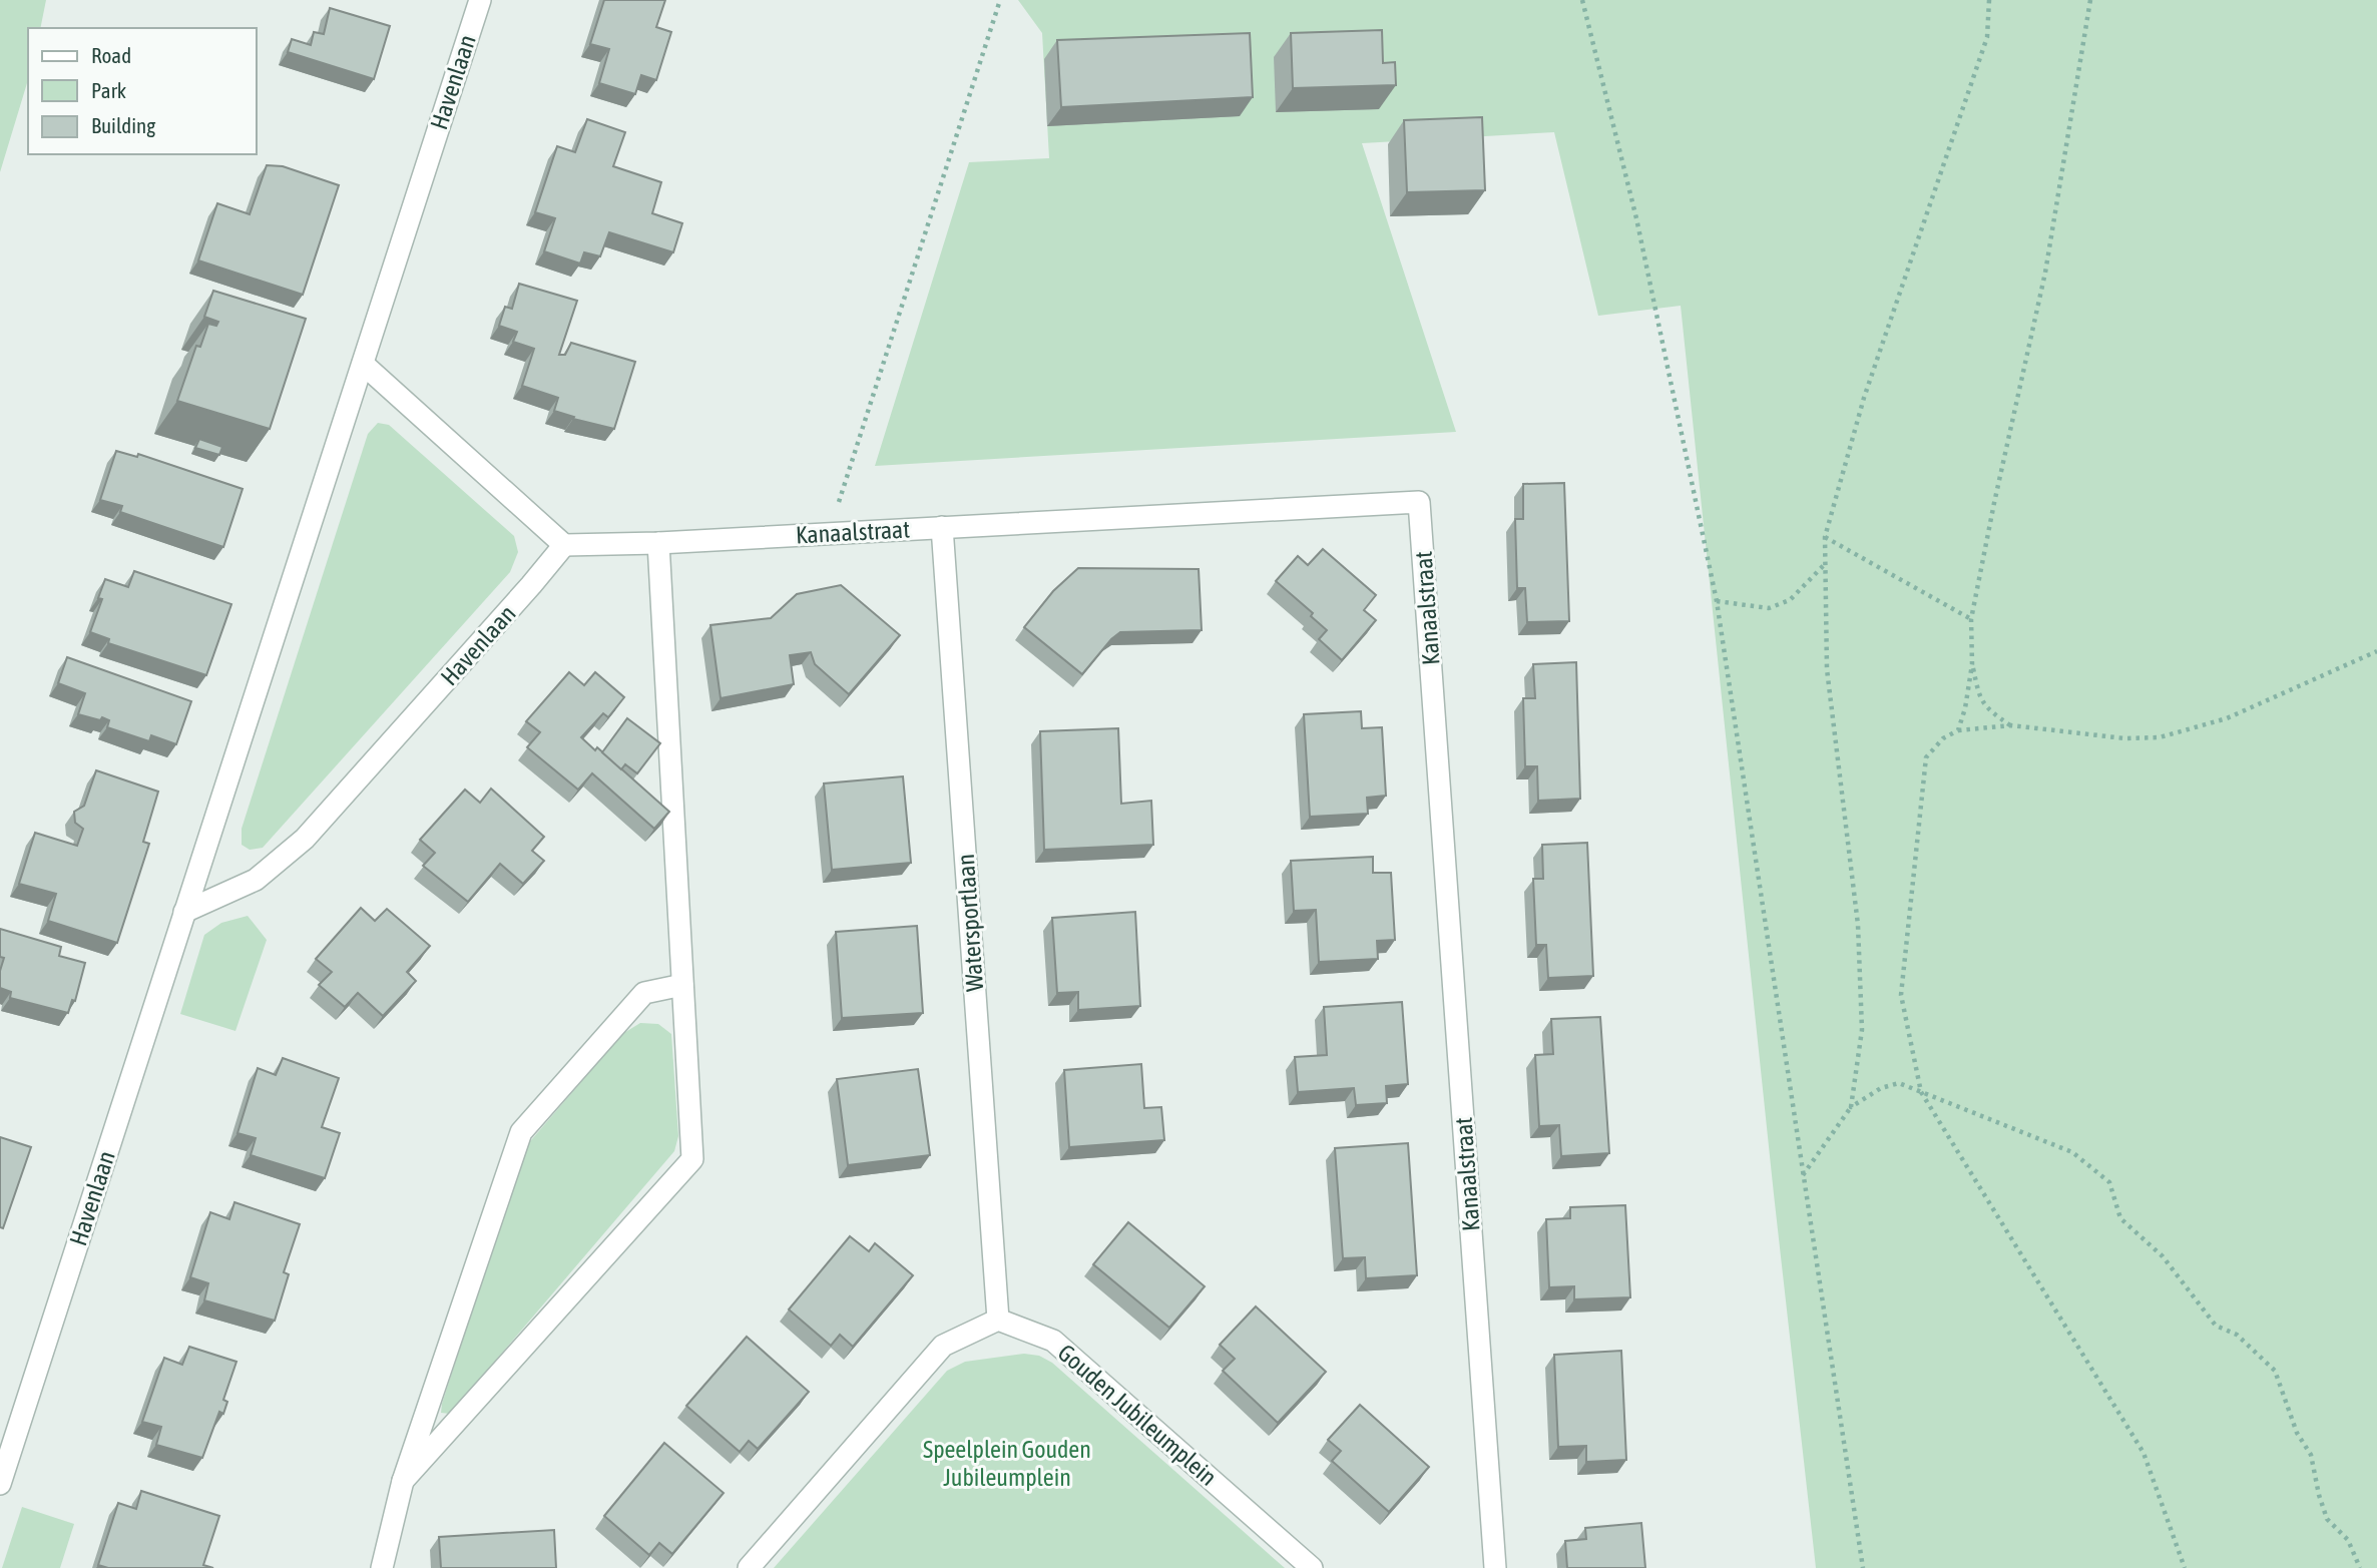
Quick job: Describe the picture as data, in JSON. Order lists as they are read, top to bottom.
{
  "streets": {
    "street": [
      "Havenlaan",
      "Kanaalstraat",
      "Watersportlaan",
      "Gouden Jubileumplein"
    ]
  },
  "crossings": [
    ["Havenlaan", "Kanaalstraat"],
    ["Kanaalstraat", "Watersportlaan"],
    ["Watersportlaan", "Gouden Jubileumplein"]
  ],
  "parks": ["Speelplein Gouden Jubileumplein"],
  "legend": ["Road", "Park", "Building"]
}
